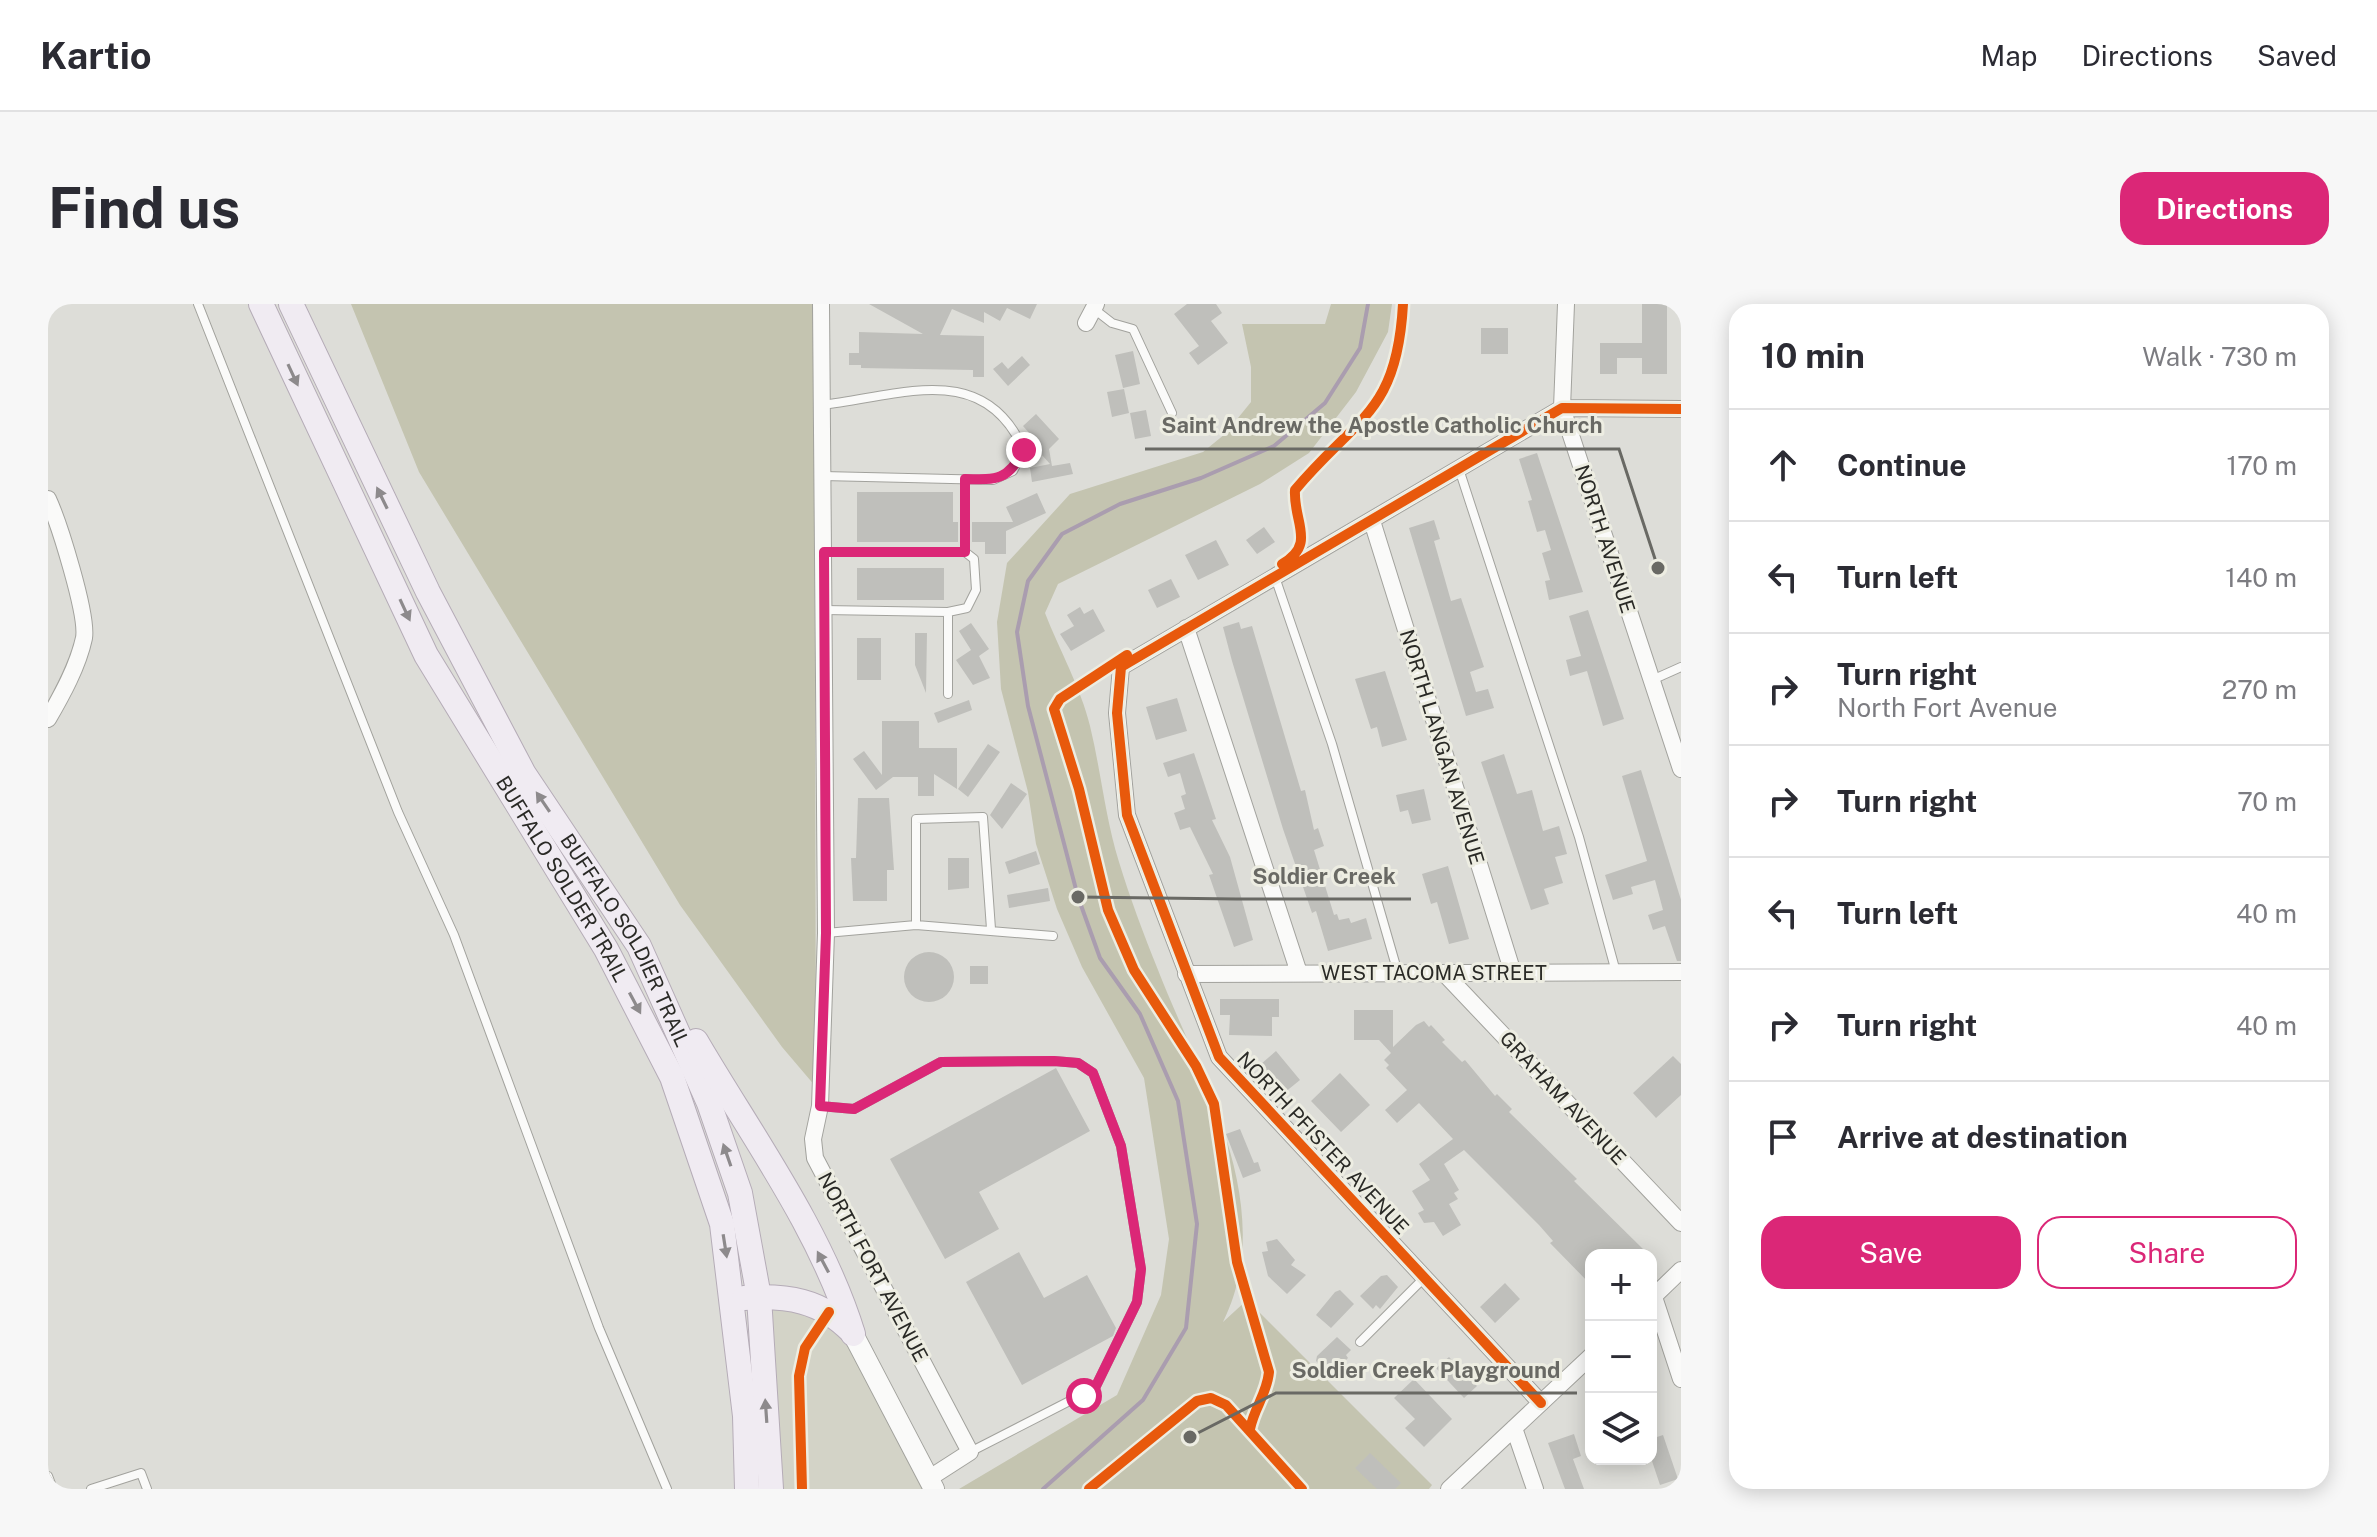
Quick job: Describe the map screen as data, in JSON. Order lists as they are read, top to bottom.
{
  "streets": {
    "main road": ["BUFFALO SOLDER TRAIL", "BUFFALO SOLDIER TRAIL"],
    "street": [
      "NORTH AVENUE",
      "NORTH LANGAN AVENUE",
      "WEST TACOMA STREET",
      "GRAHAM AVENUE",
      "NORTH PFISTER AVENUE",
      "NORTH FORT AVENUE"
    ]
  },
  "crossings": [
    ["NORTH LANGAN AVENUE", "WEST TACOMA STREET"],
    ["WEST TACOMA STREET", "GRAHAM AVENUE"],
    ["WEST TACOMA STREET", "NORTH PFISTER AVENUE"]
  ],
  "places": ["Saint Andrew the Apostle Catholic Church", "Soldier Creek", "Soldier Creek Playground"],
  "page": {
    "header": "Kartio",
    "nav": ["Map", "Directions", "Saved"],
    "buttons": [
      "Directions",
      ["Save", "Share"]
    ],
    "title": "Find us",
    "heading": ["10 min", "Walk · 730 m"],
    "list": [
      ["Continue", "170 m"],
      ["Turn left", "140 m"],
      ["Turn right", "North Fort Avenue", "270 m"],
      ["Turn right", "70 m"],
      ["Turn left", "40 m"],
      ["Turn right", "40 m"],
      "Arrive at destination"
    ],
    "map_buttons": ["+", "−"]
  }
}
